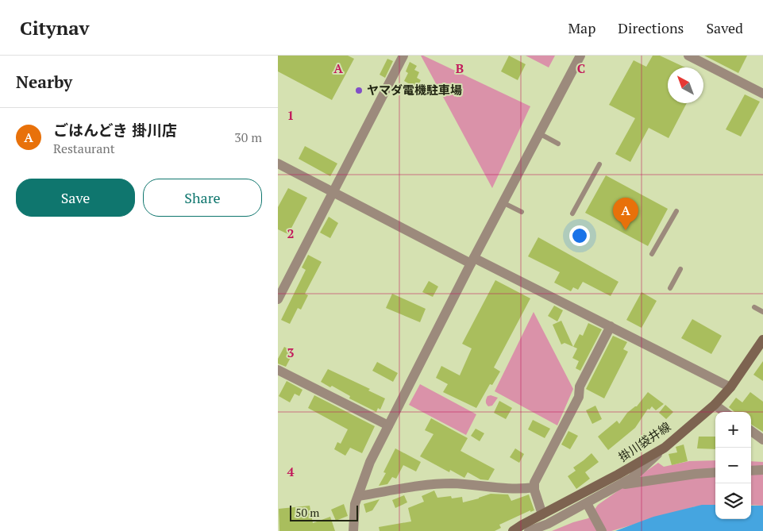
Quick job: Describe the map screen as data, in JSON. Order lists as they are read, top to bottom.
{
  "streets": {
    "main road": ["掛川袋井線"]
  },
  "places": ["ヤマダ電機駐車場"],
  "scale_bar": "50 m",
  "north": "top left",
  "page": {
    "header": "Citynav",
    "nav": ["Map", "Directions", "Saved"],
    "heading": "Nearby",
    "list": [
      {
        "mark": "A",
        "name": "ごはんどき 掛川店",
        "note": "Restaurant",
        "value": "30 m"
      }
    ],
    "buttons": ["Save", "Share"],
    "pins": "A",
    "map_buttons": ["+", "−"],
    "scale": "50 m"
  },
  "grid": {
    "columns": ["A", "B", "C"],
    "rows": [
      "1",
      "2",
      "3",
      "4"
    ]
  }
}
